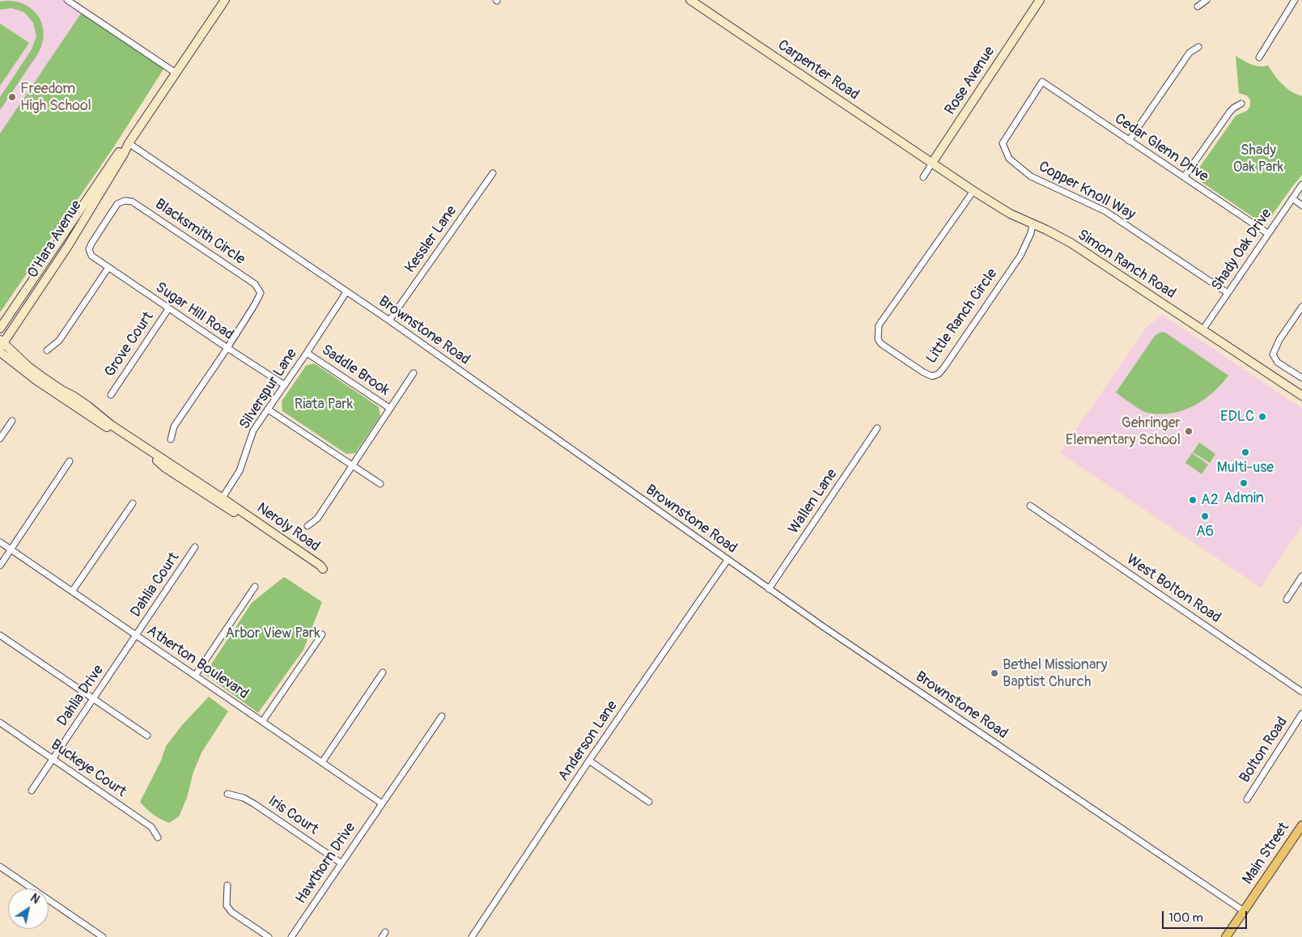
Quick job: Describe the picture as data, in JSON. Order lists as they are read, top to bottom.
{
  "streets": {
    "main road": ["Main Street"],
    "street": [
      "Carpenter Road",
      "Rose Avenue",
      "Cedar Glenn Drive",
      "Copper Knoll Way",
      "Blacksmith Circle",
      "O'Hara Avenue",
      "Kessler Lane",
      "Shady Oak Drive",
      "Simon Ranch Road",
      "Sugar Hill Road",
      "Little Ranch Circle",
      "Brownstone Road",
      "Grove Court",
      "Saddle Brook",
      "Silverspur Lane",
      "Wallen Lane",
      "Neroly Road",
      "Dahlia Court",
      "West Bolton Road",
      "Atherton Boulevard",
      "Dahlia Drive",
      "Anderson Lane",
      "Bolton Road",
      "Buckeye Court",
      "Iris Court",
      "Hawthorn Drive"
    ]
  },
  "crossings": [
    ["Carpenter Road", "Rose Avenue"],
    ["Carpenter Road", "Simon Ranch Road"],
    ["Rose Avenue", "Simon Ranch Road"],
    ["Cedar Glenn Drive", "Copper Knoll Way"],
    ["Cedar Glenn Drive", "Shady Oak Drive"],
    ["Copper Knoll Way", "Shady Oak Drive"],
    ["Blacksmith Circle", "Sugar Hill Road"],
    ["O'Hara Avenue", "Brownstone Road"],
    ["O'Hara Avenue", "Neroly Road"],
    ["Kessler Lane", "Brownstone Road"],
    ["Shady Oak Drive", "Simon Ranch Road"],
    ["Simon Ranch Road", "Little Ranch Circle"],
    ["Sugar Hill Road", "Grove Court"],
    ["Sugar Hill Road", "Silverspur Lane"],
    ["Brownstone Road", "Silverspur Lane"],
    ["Brownstone Road", "Wallen Lane"],
    ["Brownstone Road", "Anderson Lane"],
    ["Brownstone Road", "Main Street"],
    ["Saddle Brook", "Silverspur Lane"],
    ["Silverspur Lane", "Neroly Road"],
    ["Dahlia Court", "Atherton Boulevard"],
    ["Dahlia Court", "Dahlia Drive"],
    ["Atherton Boulevard", "Dahlia Drive"],
    ["Atherton Boulevard", "Hawthorn Drive"],
    ["Dahlia Drive", "Buckeye Court"],
    ["Iris Court", "Hawthorn Drive"]
  ],
  "parks": ["Shady Oak Park", "Riata Park", "Arbor View Park"],
  "places": [
    "Freedom High School",
    "EDLC",
    "Gehringer Elementary School",
    "Multi-use",
    "Admin",
    "A2",
    "A6",
    "Bethel Missionary Baptist Church"
  ],
  "scale_bar": "100 m",
  "north": "top right"
}
